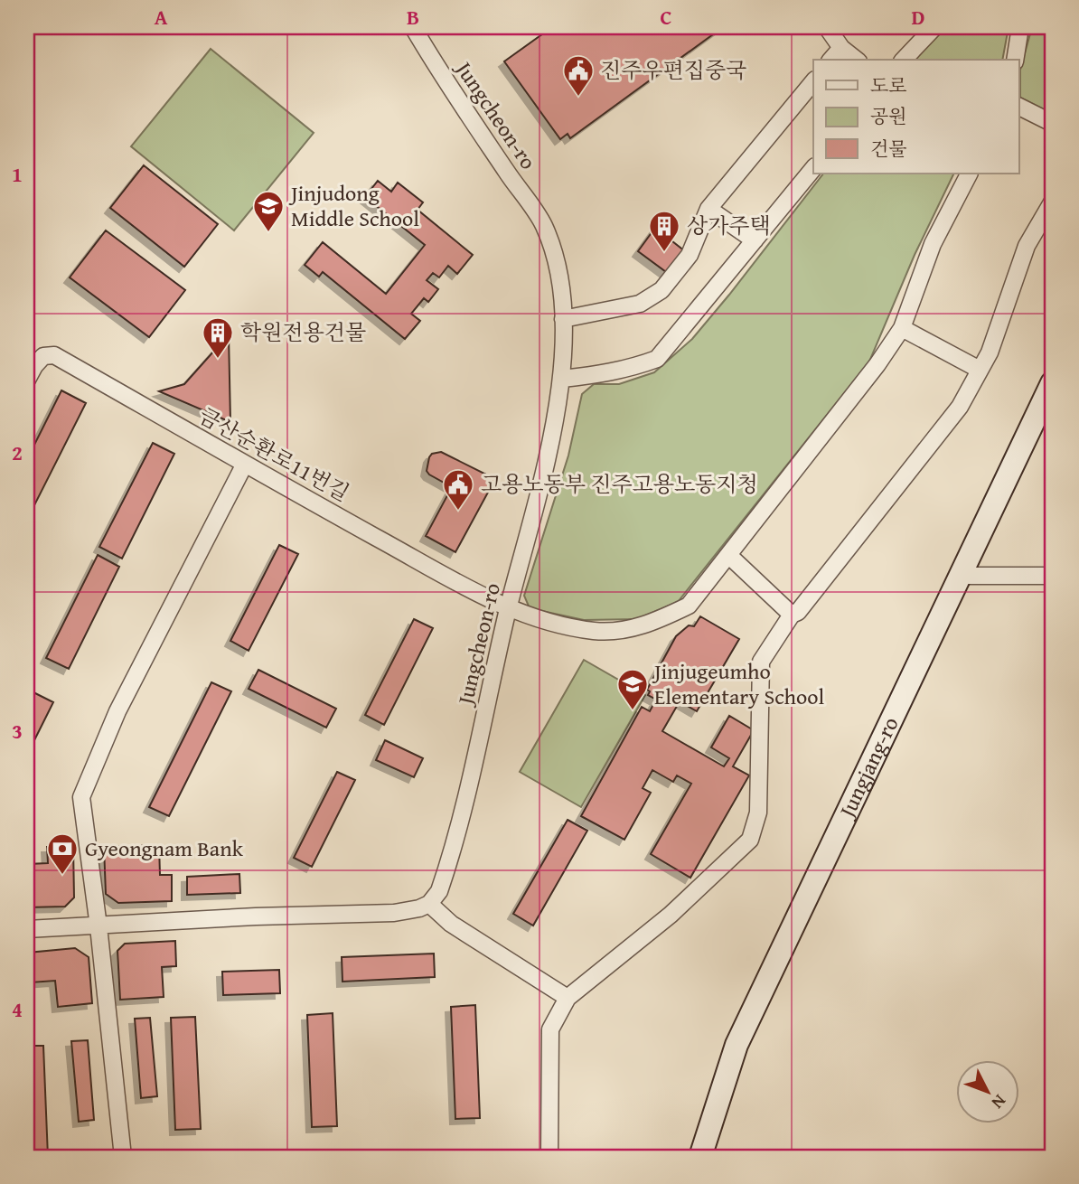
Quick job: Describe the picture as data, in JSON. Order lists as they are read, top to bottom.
{
  "streets": {
    "street": ["Jungcheon-ro", "금산순환로11번길", "Jungjang-ro"]
  },
  "crossings": [
    ["Jungcheon-ro", "금산순환로11번길"]
  ],
  "places": {
    "public building": ["진주우편집중국", "고용노동부 진주고용노동지청"],
    "school or university": ["Jinjudong Middle School", "Jinjugeumho Elementary School"],
    "building": ["상가주택", "학원전용건물"],
    "bank": ["Gyeongnam Bank"]
  },
  "legend": ["도로", "공원", "건물"],
  "north": "bottom right",
  "grid": {
    "columns": [
      "A",
      "B",
      "C",
      "D"
    ],
    "rows": [
      "1",
      "2",
      "3",
      "4"
    ]
  }
}
